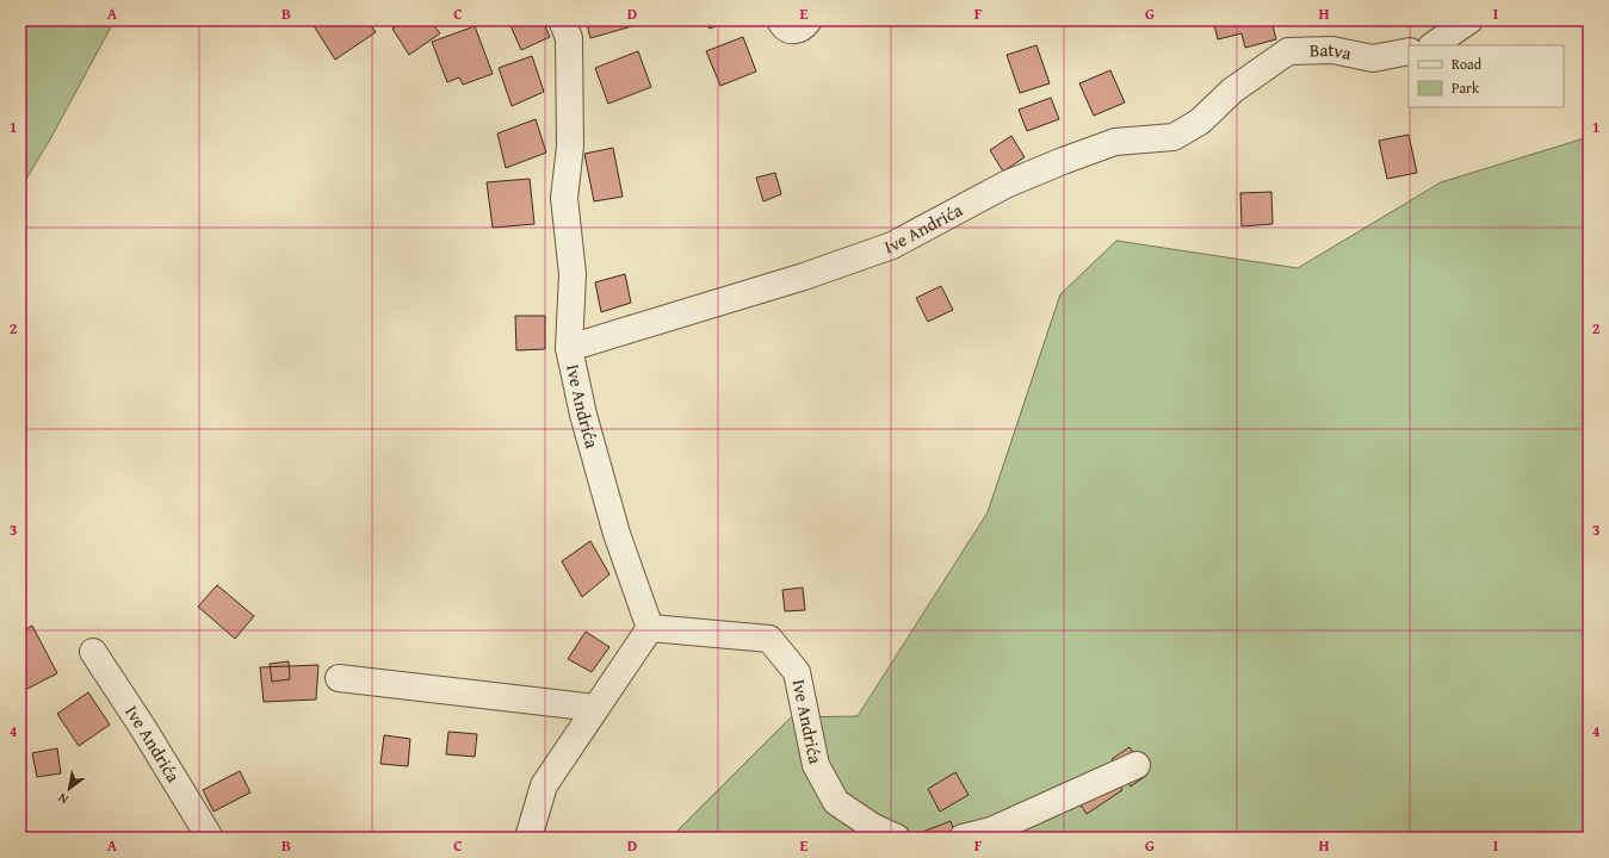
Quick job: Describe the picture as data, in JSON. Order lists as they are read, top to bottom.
{
  "streets": {
    "street": ["Batva", "Ive Andrića"]
  },
  "crossings": [
    ["Batva", "Ive Andrića"]
  ],
  "legend": ["Road", "Park"],
  "north": "bottom left",
  "grid": {
    "columns": [
      "A",
      "B",
      "C",
      "D",
      "E",
      "F",
      "G",
      "H",
      "I"
    ],
    "rows": [
      "1",
      "2",
      "3",
      "4"
    ]
  }
}
